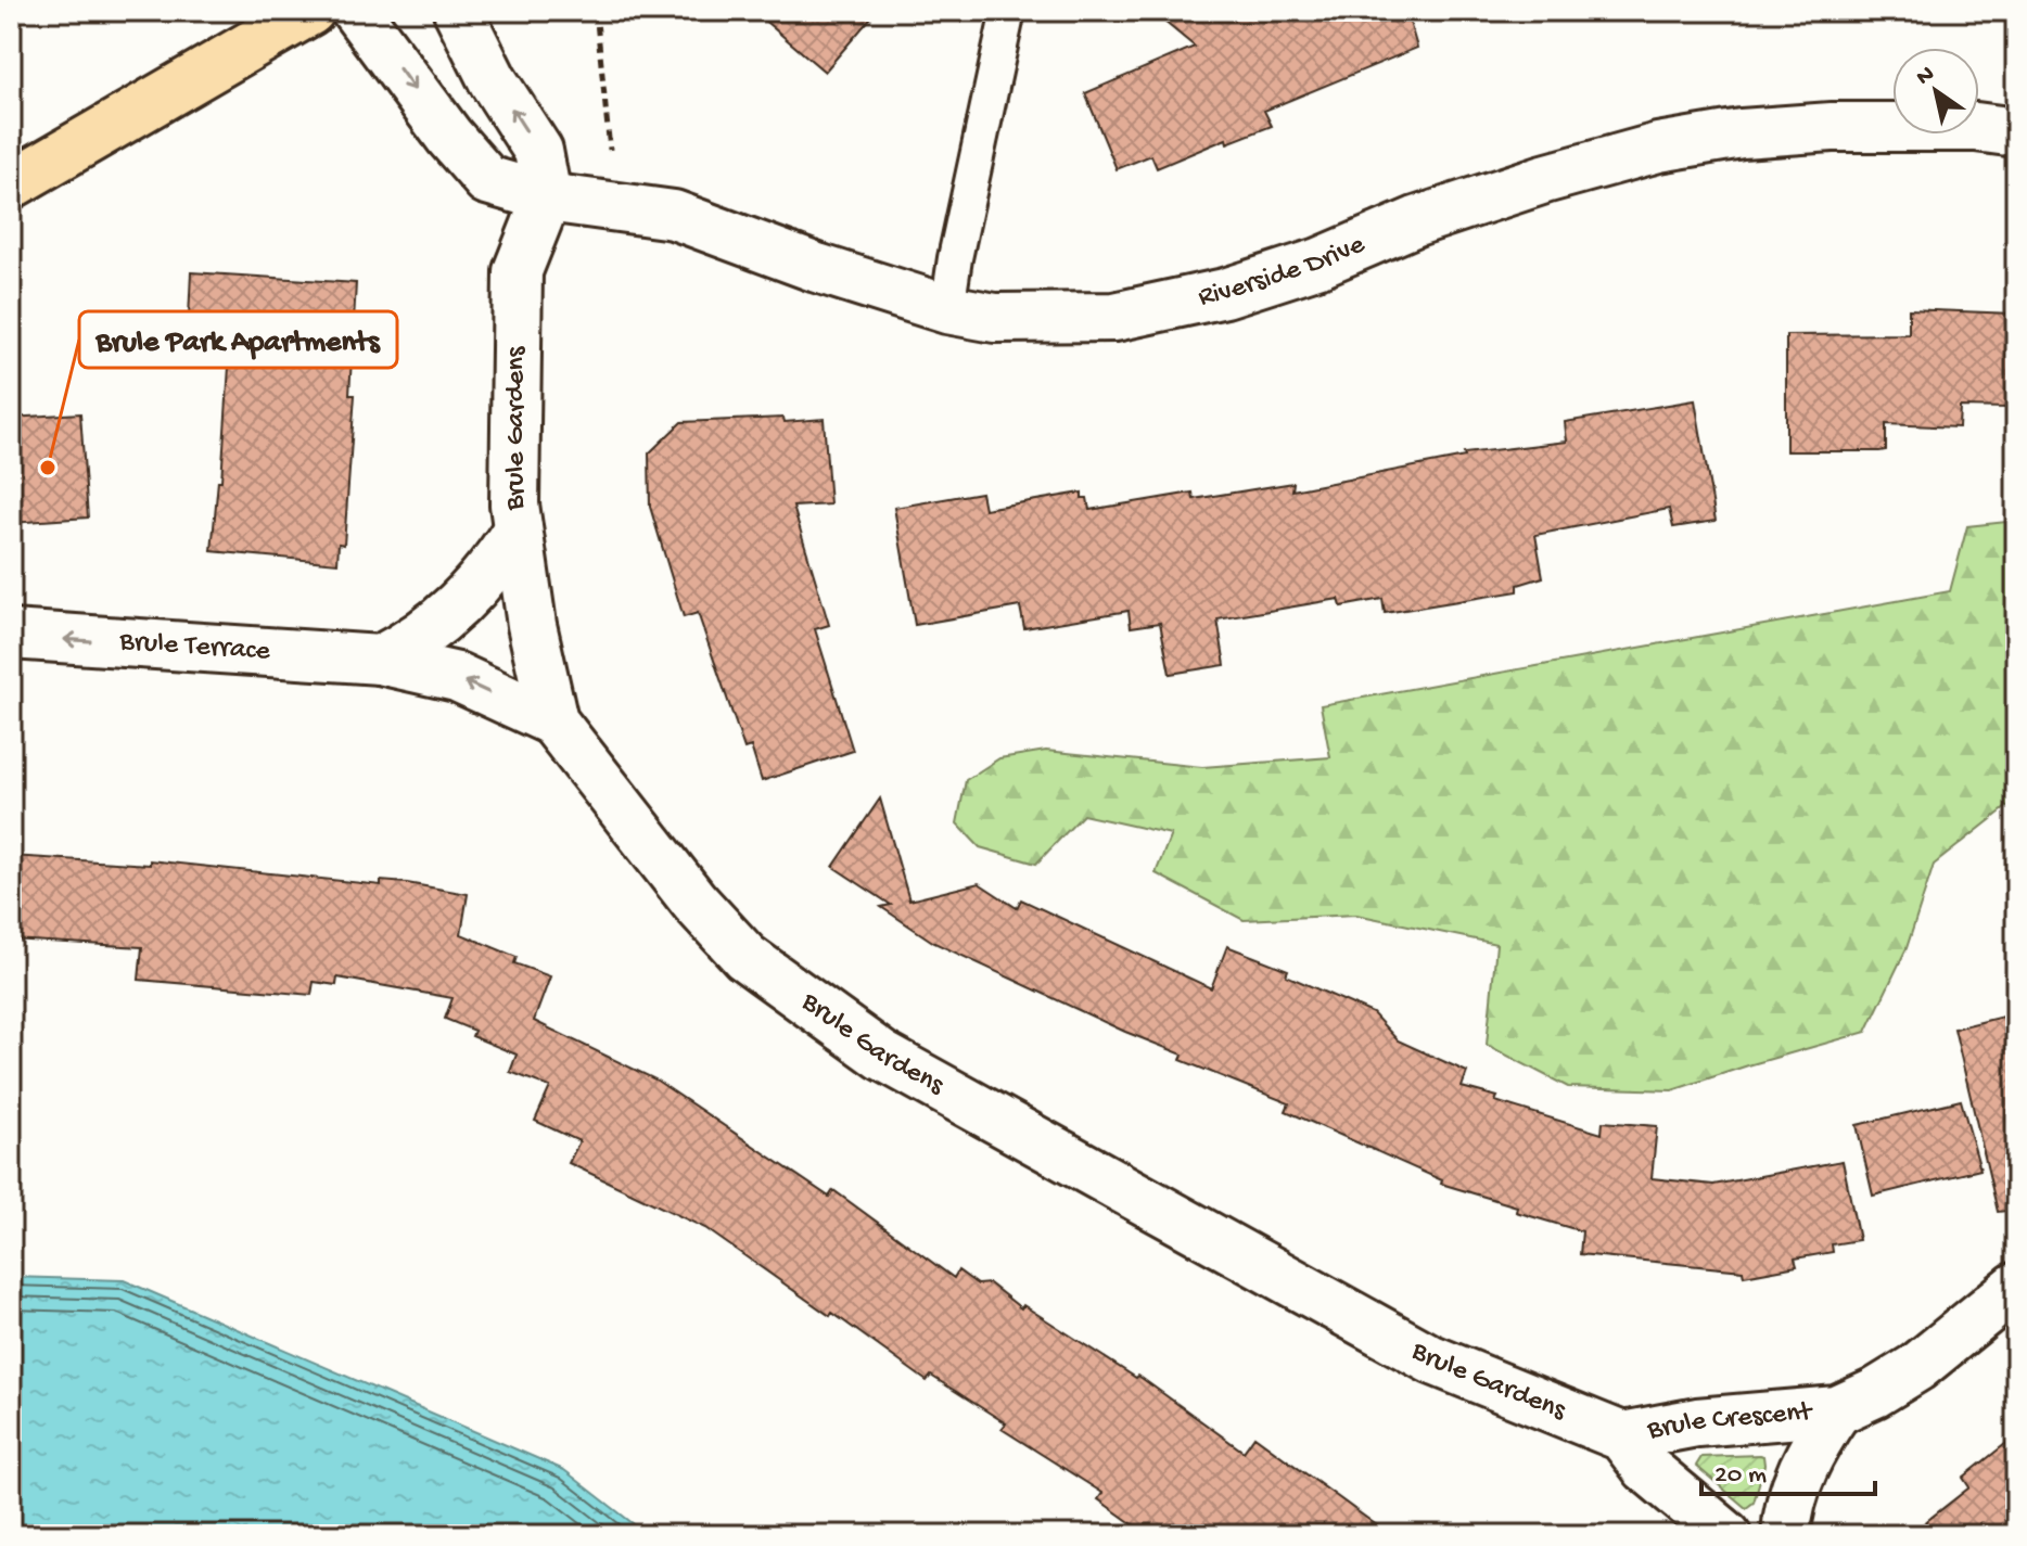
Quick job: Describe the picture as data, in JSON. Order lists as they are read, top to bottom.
{
  "streets": {
    "street": [
      "Riverside Drive",
      "Brule Gardens",
      "Brule Terrace",
      "Brule Crescent"
    ]
  },
  "crossings": [
    ["Riverside Drive", "Brule Gardens"],
    ["Brule Gardens", "Brule Terrace"],
    ["Brule Gardens", "Brule Crescent"]
  ],
  "one_way": ["Brule Terrace"],
  "places": ["Brule Park Apartments"],
  "scale_bar": "20 m",
  "north": "top left"
}
